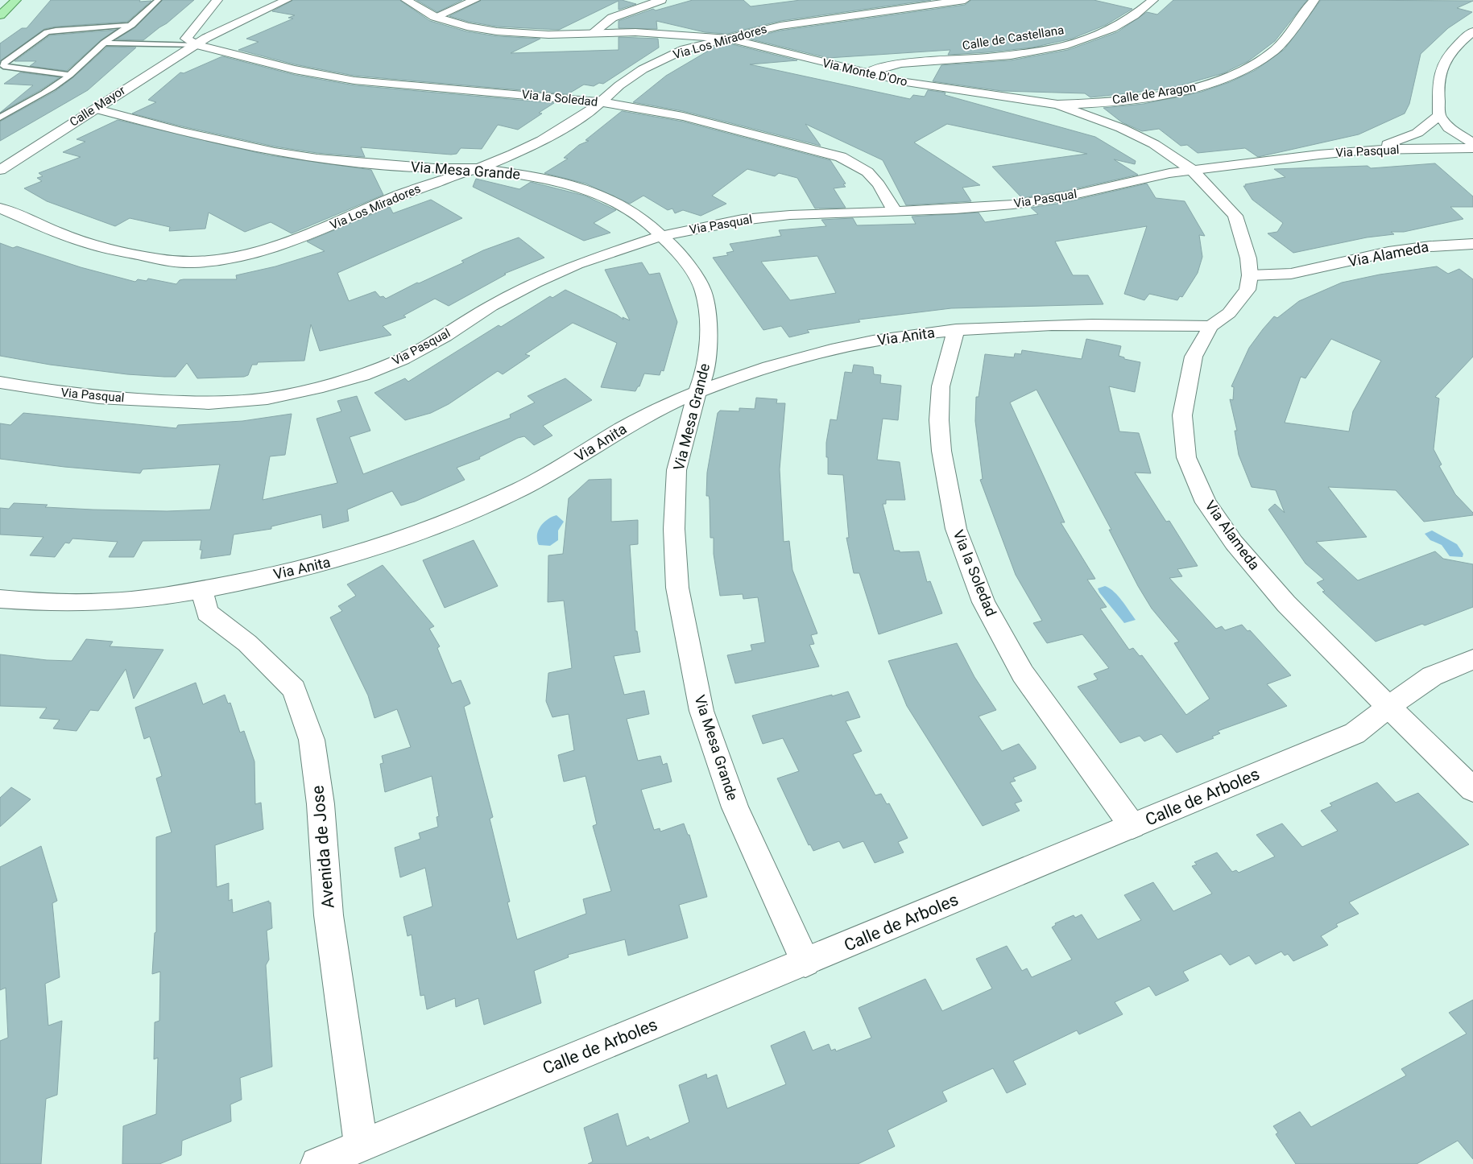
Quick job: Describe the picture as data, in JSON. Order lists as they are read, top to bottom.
{
  "streets": {
    "street": [
      "Calle de Castellana",
      "Via Los Miradores",
      "Via Monte D'Oro",
      "Calle de Aragon",
      "Via la Soledad",
      "Calle Mayor",
      "Via Pasqual",
      "Via Mesa Grande",
      "Via Alameda",
      "Via Anita",
      "Calle de Arboles",
      "Avenida de Jose"
    ]
  },
  "crossings": [
    ["Calle de Castellana", "Via Monte D'Oro"],
    ["Via Los Miradores", "Via Monte D'Oro"],
    ["Via Los Miradores", "Via la Soledad"],
    ["Via Los Miradores", "Via Mesa Grande"],
    ["Via Monte D'Oro", "Calle de Aragon"],
    ["Via Monte D'Oro", "Via Pasqual"],
    ["Via Monte D'Oro", "Via Alameda"],
    ["Via la Soledad", "Calle Mayor"],
    ["Via la Soledad", "Via Pasqual"],
    ["Via la Soledad", "Via Anita"],
    ["Via la Soledad", "Calle de Arboles"],
    ["Calle Mayor", "Via Mesa Grande"],
    ["Via Pasqual", "Via Mesa Grande"],
    ["Via Mesa Grande", "Via Anita"],
    ["Via Mesa Grande", "Calle de Arboles"],
    ["Via Alameda", "Via Anita"],
    ["Via Alameda", "Calle de Arboles"],
    ["Via Anita", "Avenida de Jose"],
    ["Calle de Arboles", "Avenida de Jose"]
  ]
}
